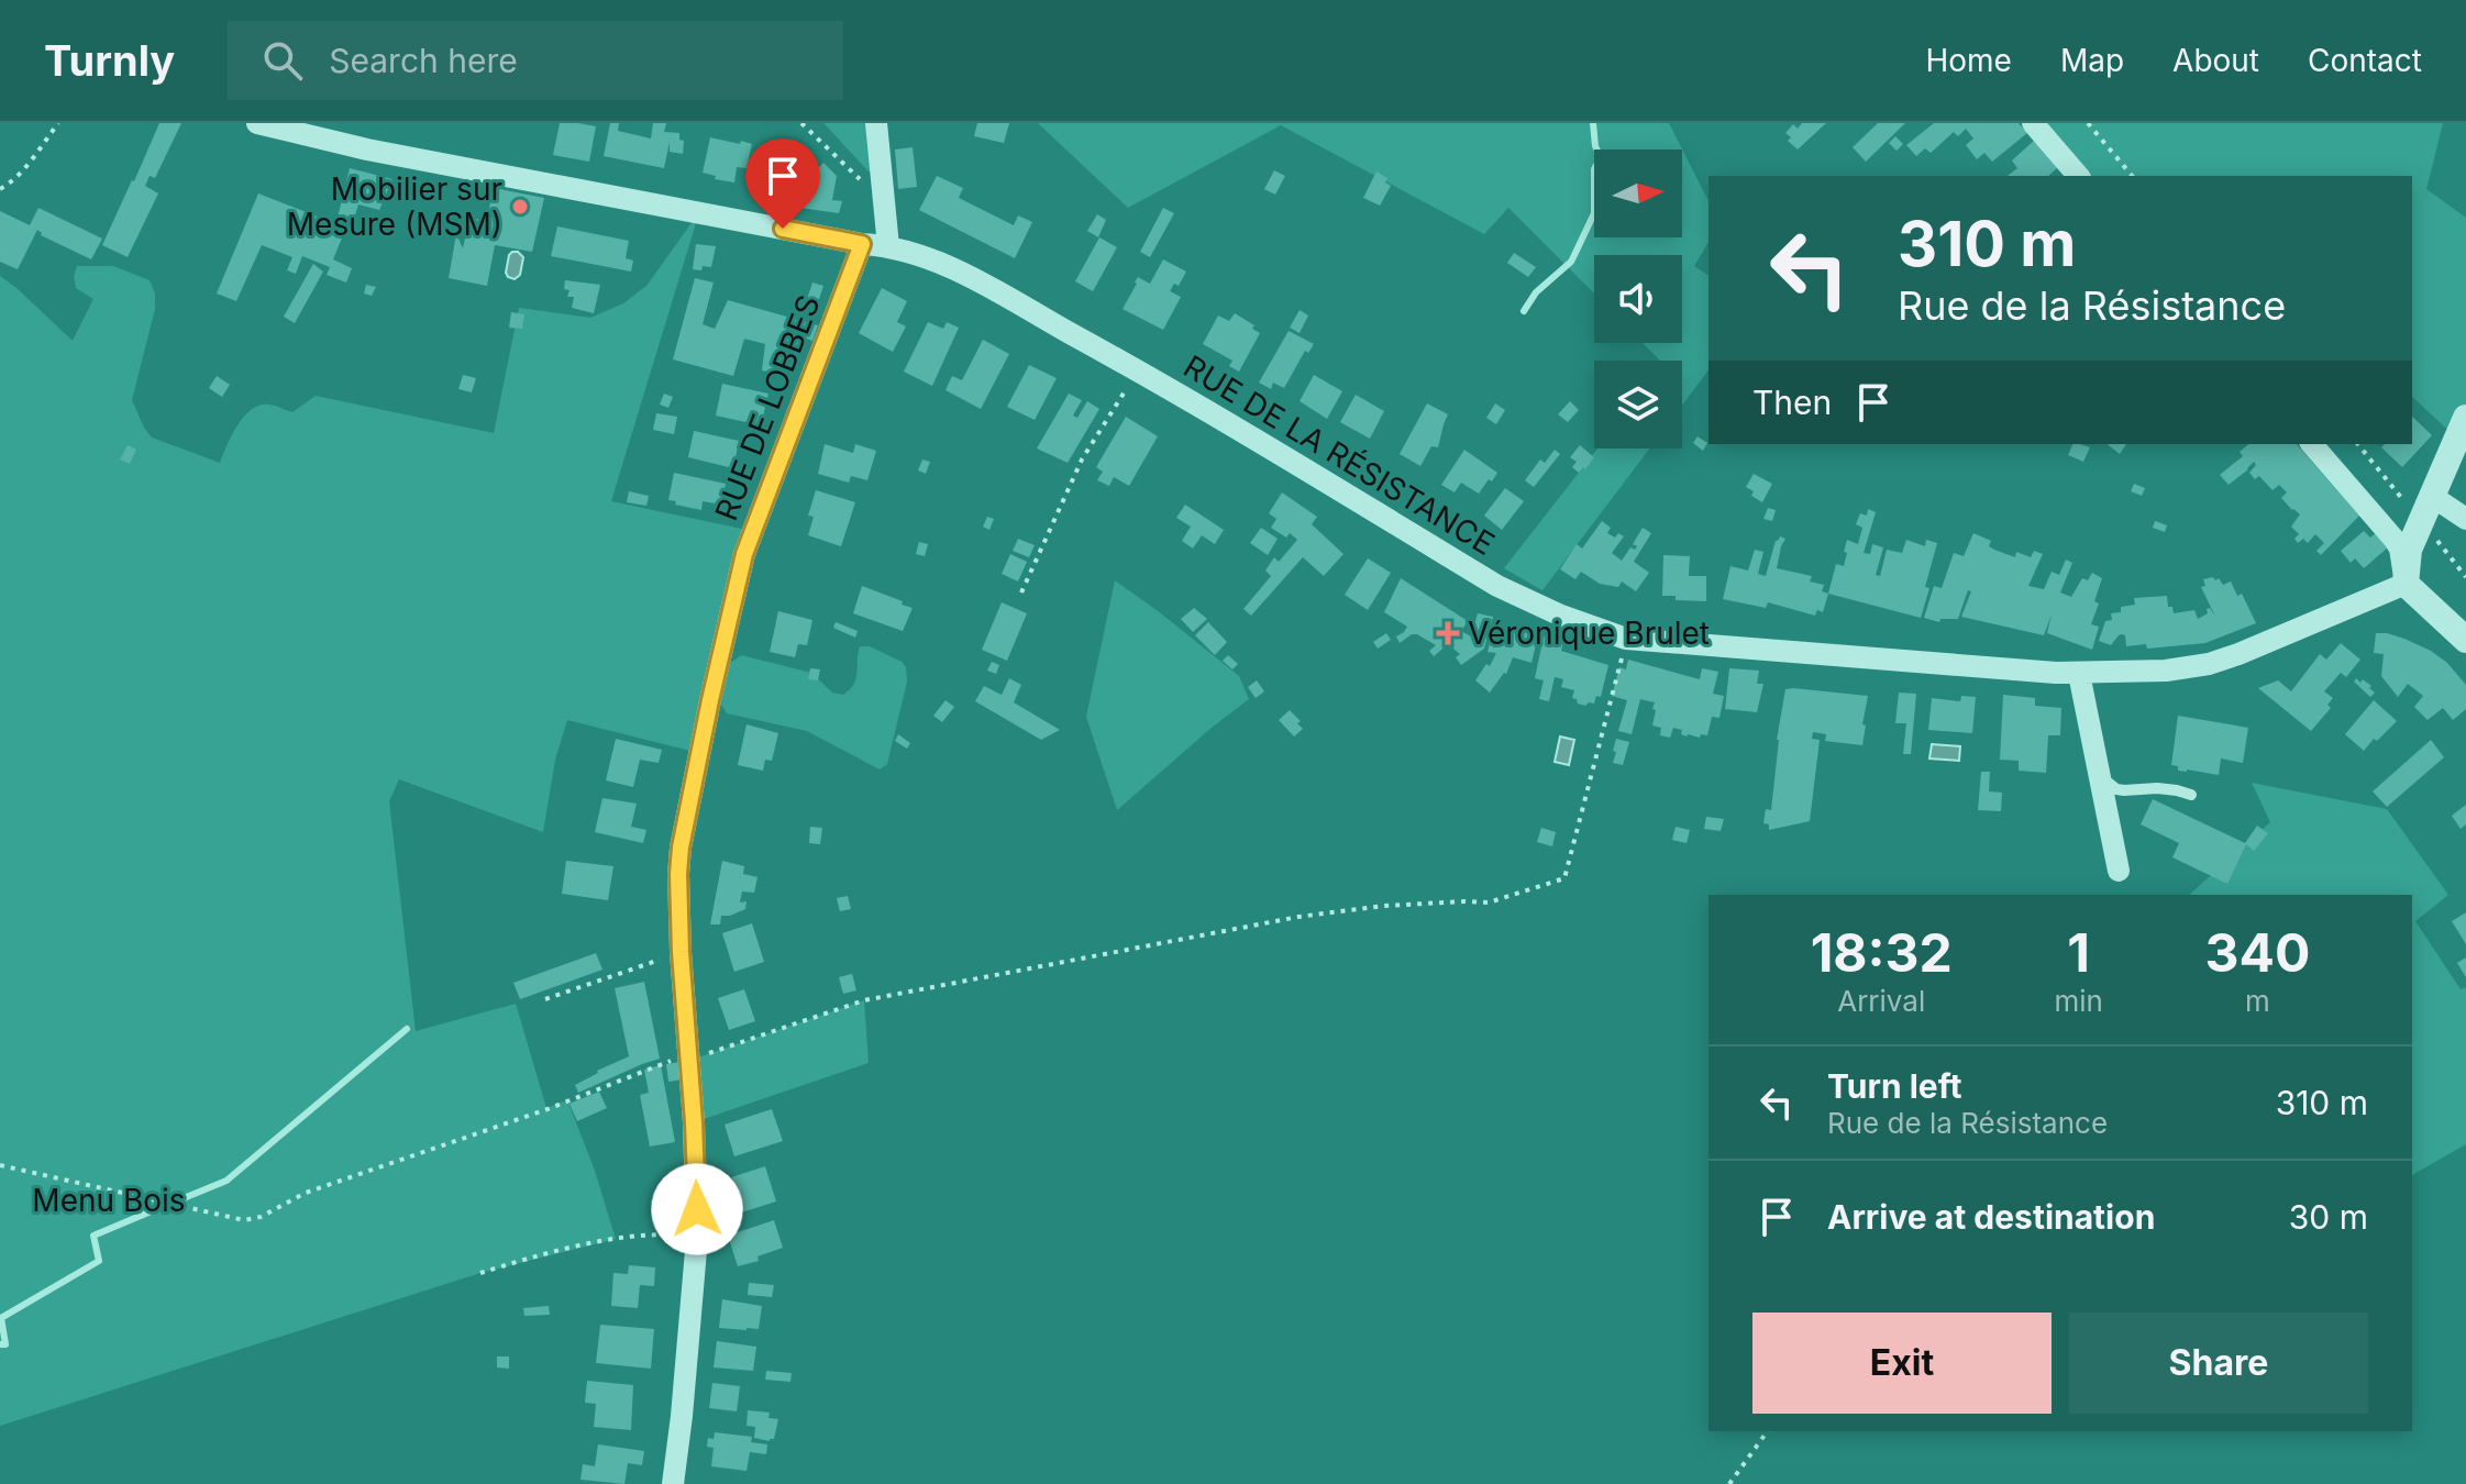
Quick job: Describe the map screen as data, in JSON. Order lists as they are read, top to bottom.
{
  "streets": {
    "street": ["RUE DE LOBBES", "RUE DE LA RÉSISTANCE"]
  },
  "crossings": [
    ["RUE DE LOBBES", "RUE DE LA RÉSISTANCE"]
  ],
  "parks": ["Menu Bois"],
  "places": {
    "other": ["Mobilier sur Mesure (MSM)"],
    "health": ["Véronique Brulet"]
  },
  "north": "right",
  "page": {
    "header": "Turnly",
    "search": "Search here",
    "nav": [
      "Home",
      "Map",
      "About",
      "Contact"
    ],
    "turn": ["310 m", "Rue de la Résistance"],
    "then": "Then",
    "eta": [
      "18:32",
      "Arrival",
      "1",
      "min",
      "340",
      "m"
    ],
    "list": [
      {
        "name": "Turn left",
        "note": "Rue de la Résistance",
        "value": "310 m"
      },
      {
        "name": "Arrive at destination",
        "value": "30 m"
      }
    ],
    "buttons": ["Exit", "Share"]
  }
}
